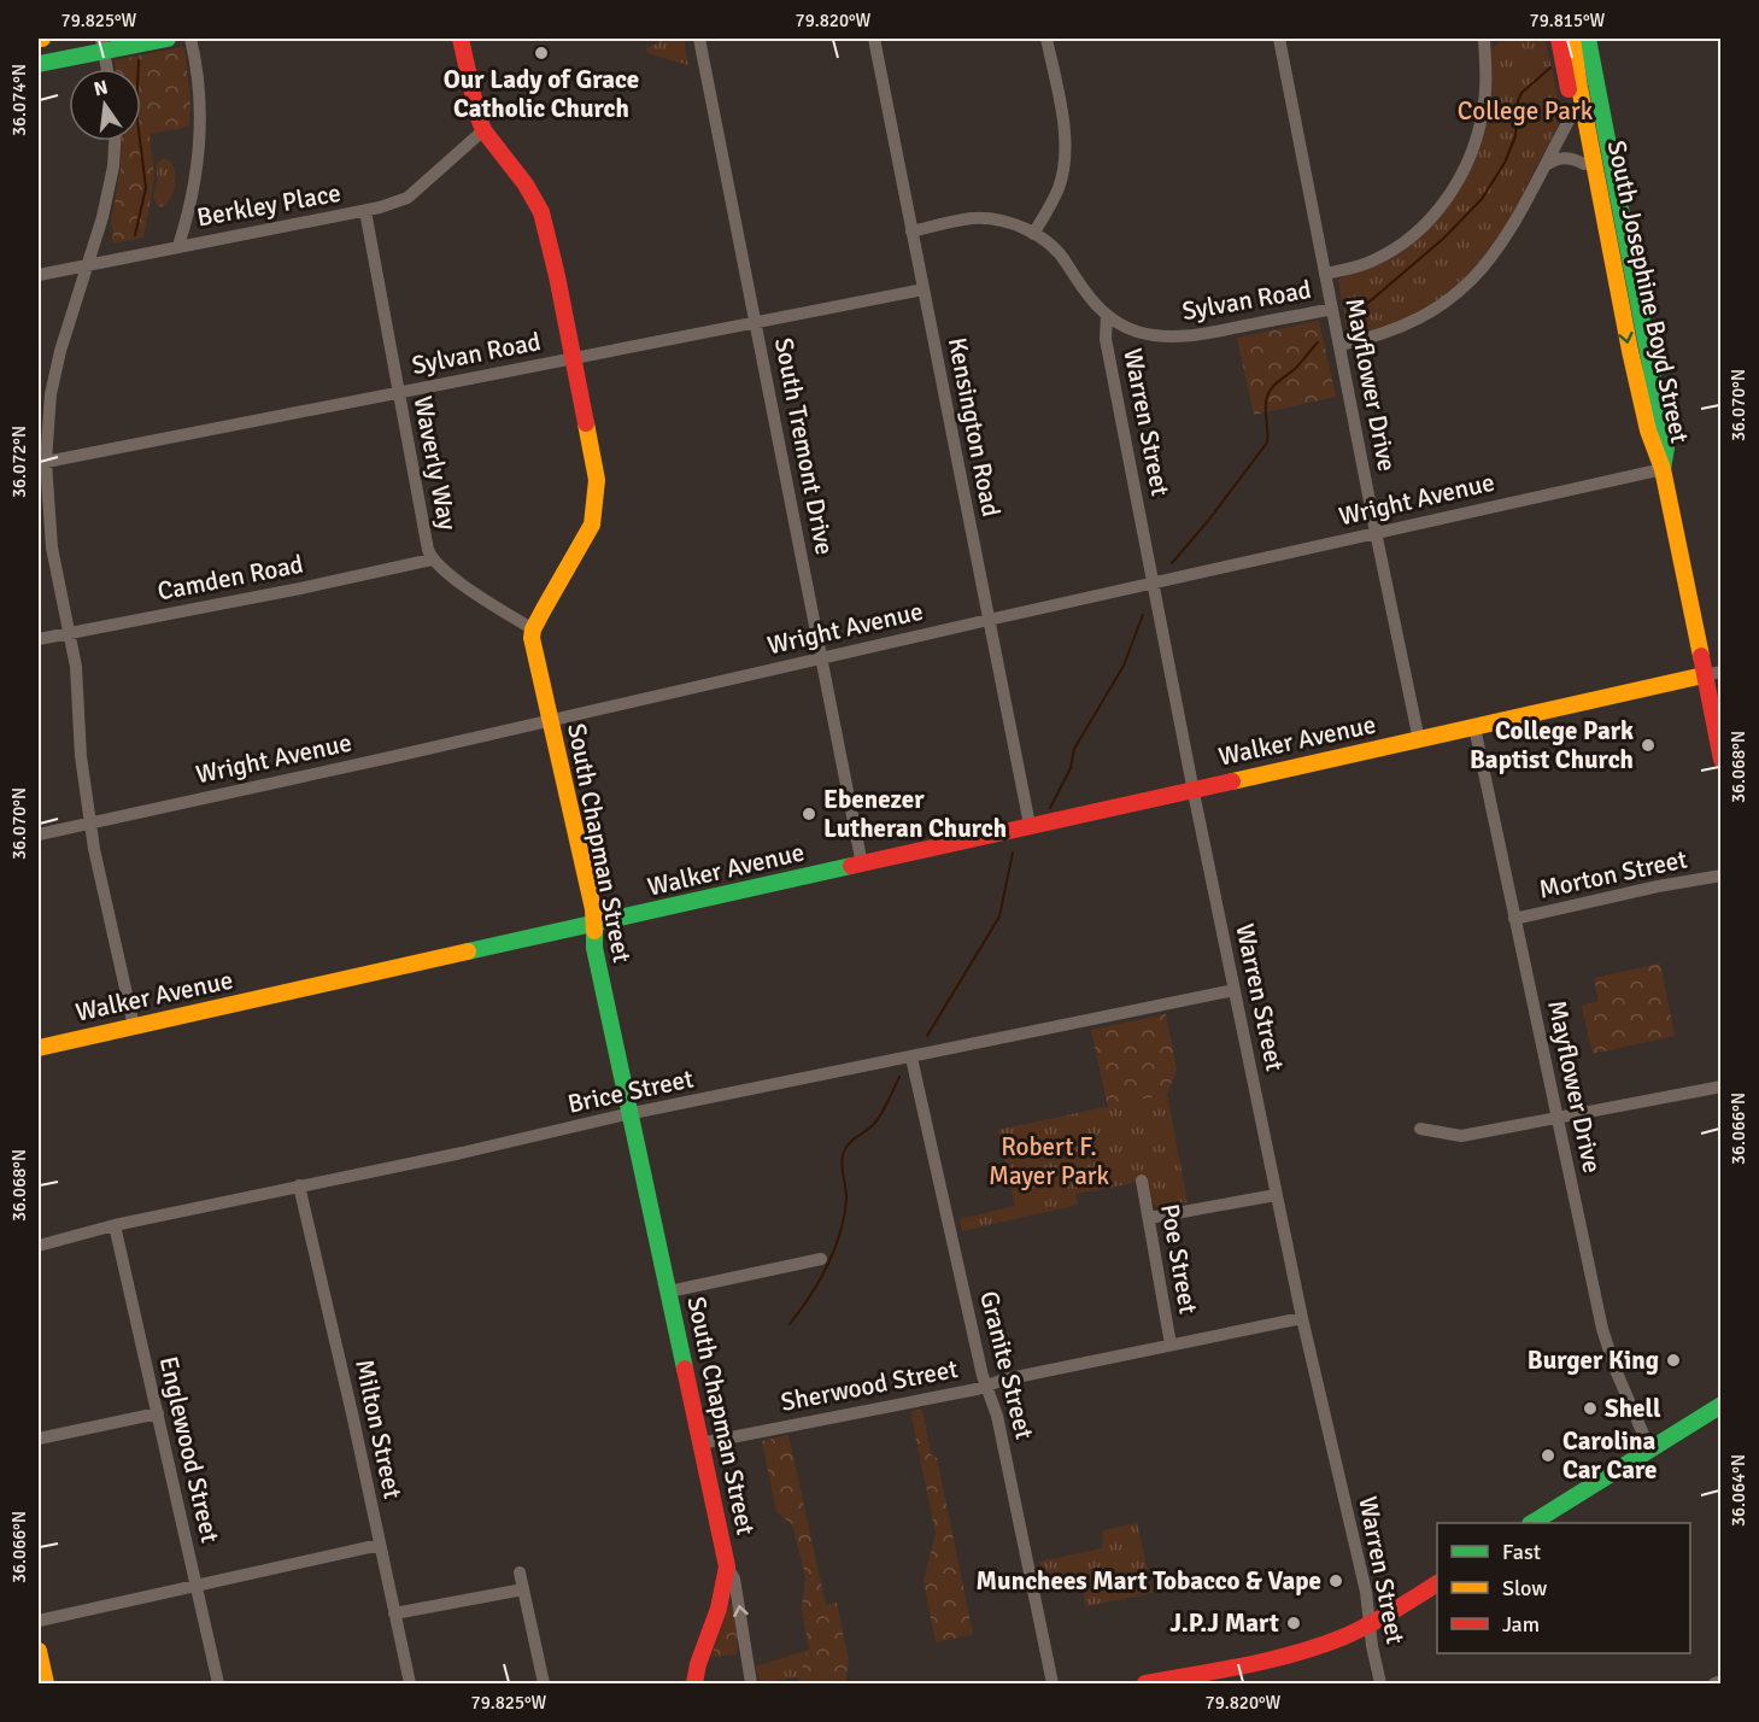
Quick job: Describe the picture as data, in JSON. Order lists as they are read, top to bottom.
{
  "streets": {
    "street": [
      "Berkley Place",
      "South Josephine Boyd Street",
      "Sylvan Road",
      "Mayflower Drive",
      "Warren Street",
      "Kensington Road",
      "South Tremont Drive",
      "Waverly Way",
      "Wright Avenue",
      "Camden Road",
      "Walker Avenue",
      "South Chapman Street",
      "Morton Street",
      "Brice Street",
      "Poe Street",
      "Granite Street",
      "Sherwood Street",
      "Milton Street",
      "Englewood Street"
    ]
  },
  "crossings": [
    ["Berkley Place", "Waverly Way"],
    ["South Josephine Boyd Street", "Wright Avenue"],
    ["South Josephine Boyd Street", "Walker Avenue"],
    ["Sylvan Road", "Mayflower Drive"],
    ["Sylvan Road", "Warren Street"],
    ["Sylvan Road", "Kensington Road"],
    ["Sylvan Road", "South Tremont Drive"],
    ["Sylvan Road", "Waverly Way"],
    ["Mayflower Drive", "Wright Avenue"],
    ["Mayflower Drive", "Walker Avenue"],
    ["Mayflower Drive", "Morton Street"],
    ["Warren Street", "Wright Avenue"],
    ["Warren Street", "Walker Avenue"],
    ["Warren Street", "Brice Street"],
    ["Warren Street", "Sherwood Street"],
    ["Kensington Road", "Wright Avenue"],
    ["Kensington Road", "Walker Avenue"],
    ["South Tremont Drive", "Wright Avenue"],
    ["South Tremont Drive", "Walker Avenue"],
    ["Waverly Way", "Camden Road"],
    ["Waverly Way", "South Chapman Street"],
    ["Wright Avenue", "South Chapman Street"],
    ["Walker Avenue", "South Chapman Street"],
    ["South Chapman Street", "Brice Street"],
    ["South Chapman Street", "Sherwood Street"],
    ["Brice Street", "Granite Street"],
    ["Brice Street", "Milton Street"],
    ["Brice Street", "Englewood Street"],
    ["Poe Street", "Sherwood Street"],
    ["Granite Street", "Sherwood Street"]
  ],
  "parks": ["College Park", "Robert F. Mayer Park"],
  "places": [
    "Our Lady of Grace Catholic Church",
    "College Park Baptist Church",
    "Ebenezer Lutheran Church",
    "Burger King",
    "Shell",
    "Carolina Car Care",
    "Munchees Mart Tobacco & Vape",
    "J.P.J Mart"
  ],
  "legend": ["Fast", "Slow", "Jam"],
  "north": "top",
  "coordinates": [
    "79.825°W",
    "79.820°W",
    "79.815°W",
    "36.074°N",
    "36.070°N",
    "36.072°N",
    "36.068°N",
    "36.066°N",
    "36.064°N"
  ]
}
